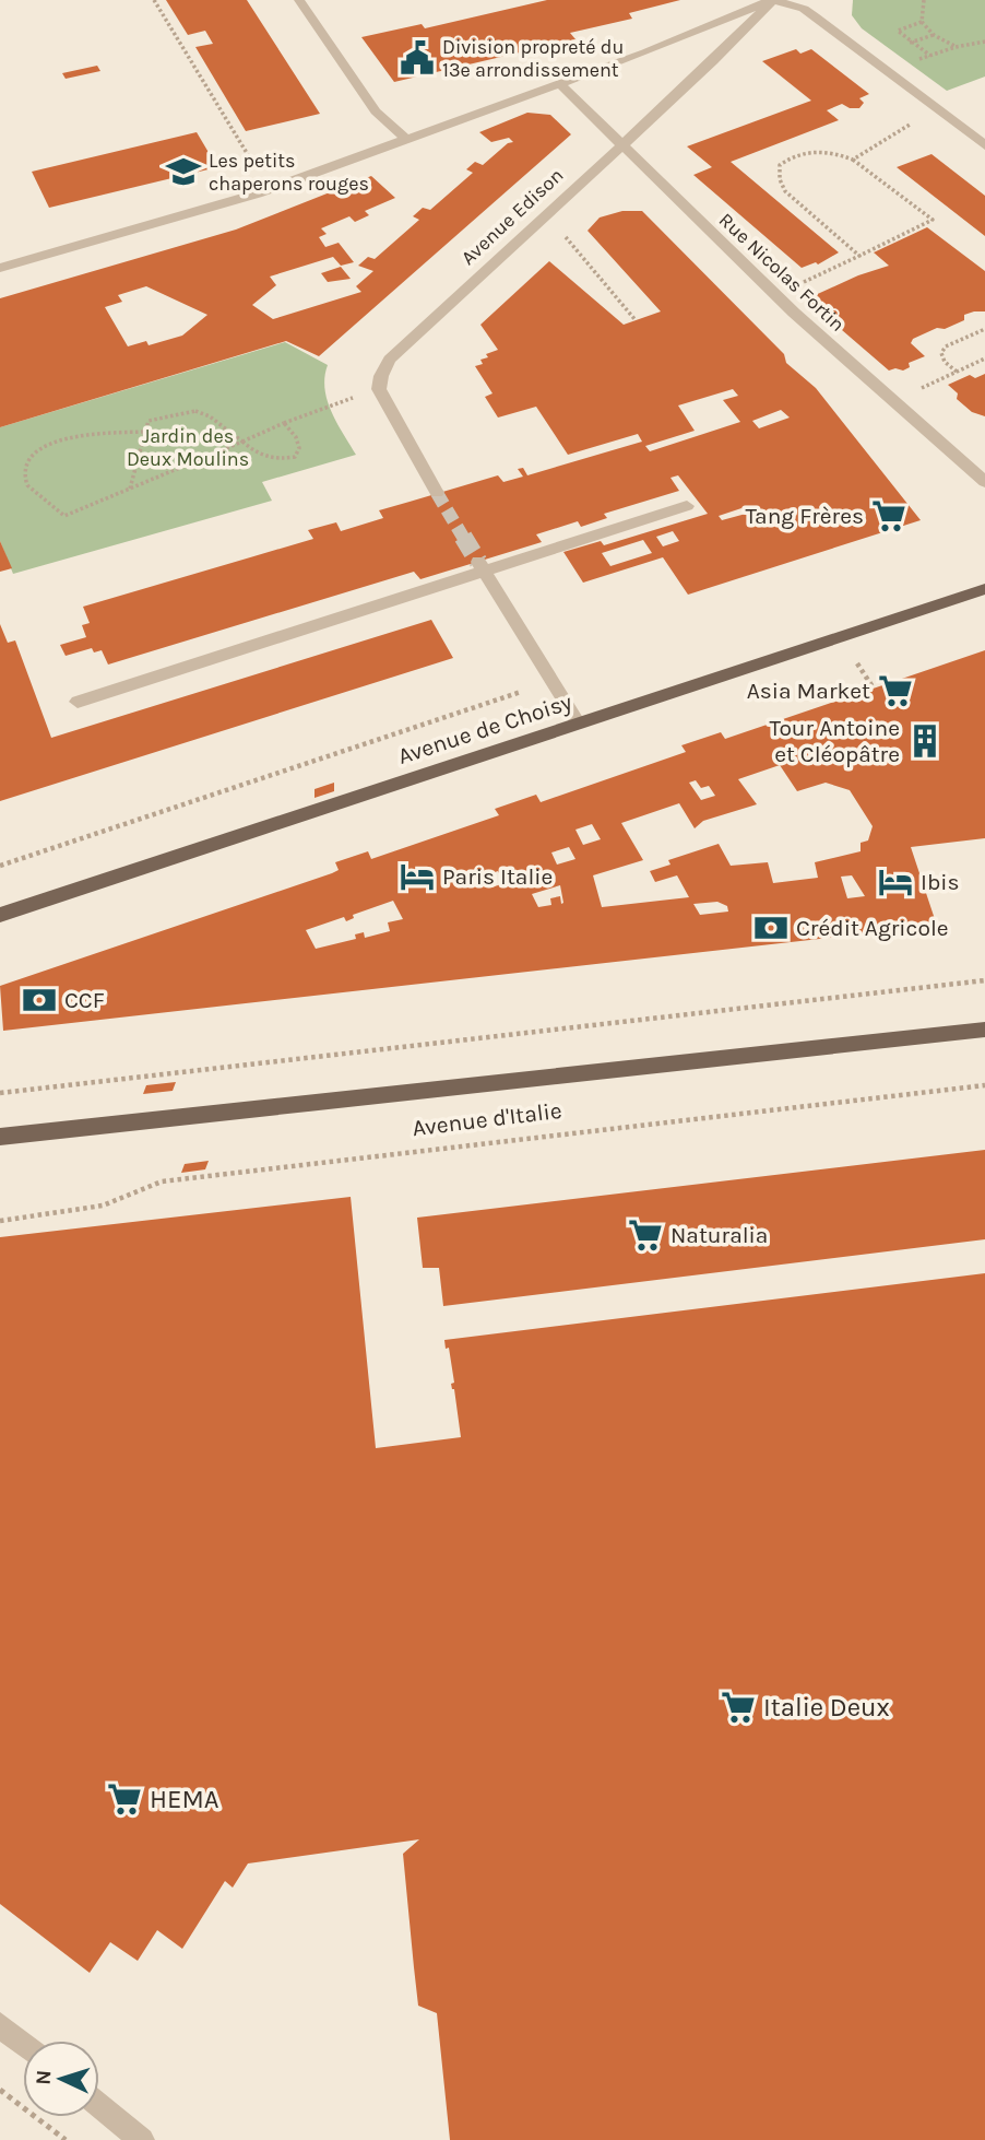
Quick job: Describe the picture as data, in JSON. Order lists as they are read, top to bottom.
{
  "streets": {
    "main road": ["Avenue de Choisy", "Avenue d'Italie"],
    "street": ["Avenue Edison", "Rue Nicolas Fortin"]
  },
  "crossings": [
    ["Avenue Edison", "Rue Nicolas Fortin"]
  ],
  "parks": ["Jardin des Deux Moulins"],
  "places": {
    "public building": ["Division propreté du 13e arrondissement"],
    "school or university": ["Les petits chaperons rouges"],
    "supermarket": [
      "Tang Frères",
      "Asia Market",
      "Naturalia",
      "Italie Deux",
      "HEMA"
    ],
    "building": ["Tour Antoine et Cléopâtre"],
    "hotel": ["Paris Italie", "Ibis"],
    "bank": ["Crédit Agricole", "CCF"]
  },
  "north": "left"
}
